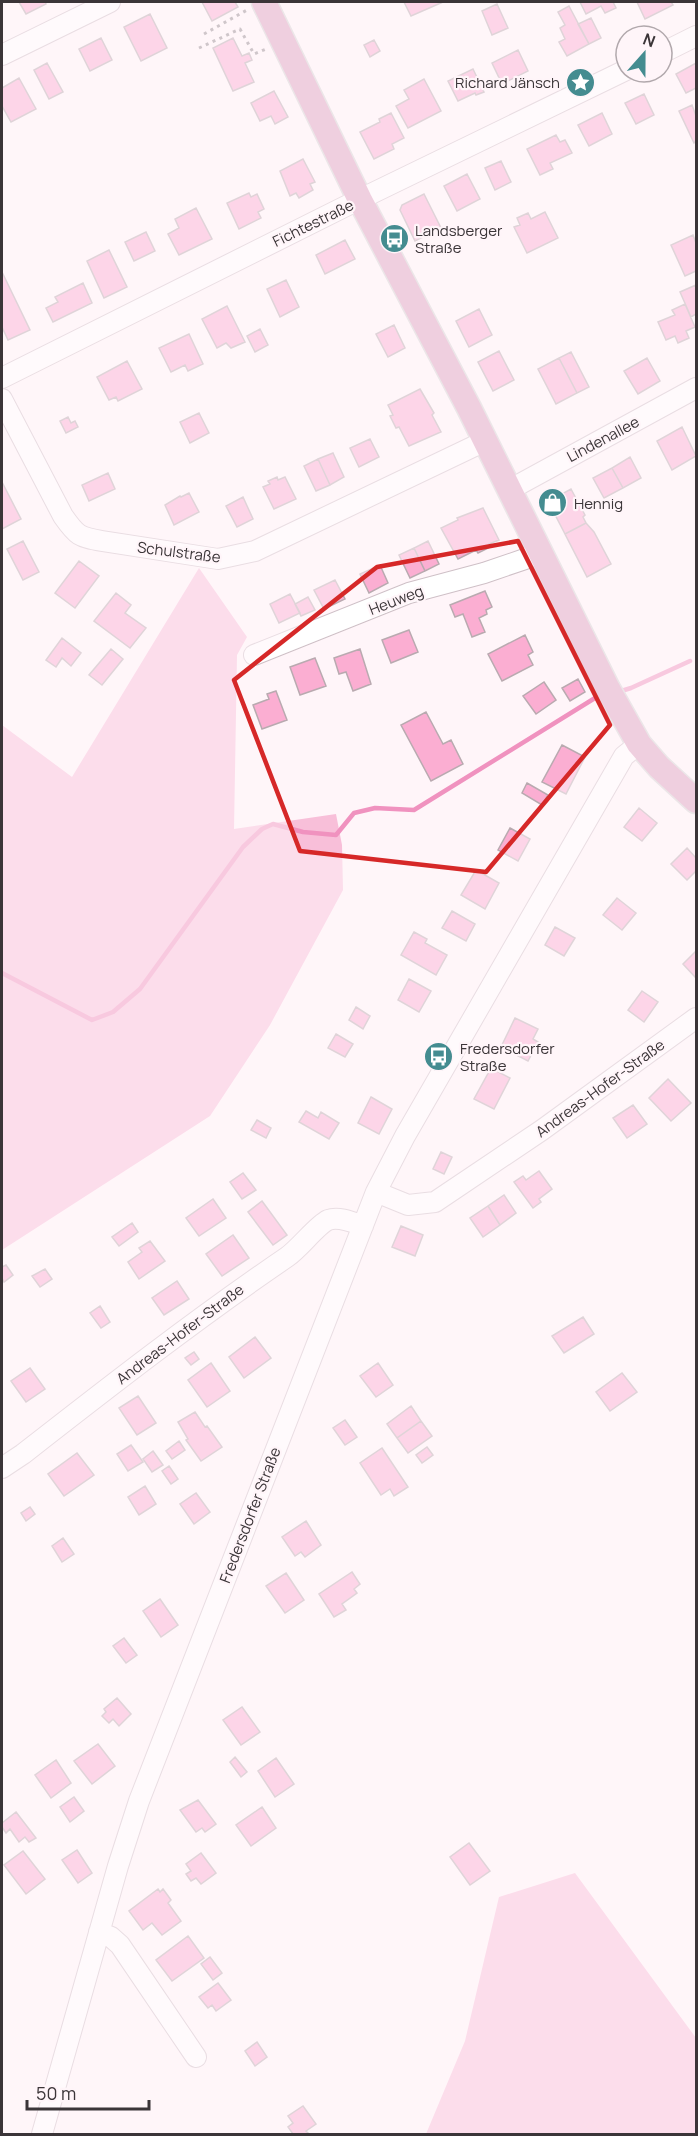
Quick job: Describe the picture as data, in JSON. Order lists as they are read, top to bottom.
{
  "streets": {
    "street": [
      "Fichtestraße",
      "Lindenallee",
      "Schulstraße",
      "Heuweg",
      "Andreas-Hofer-Straße",
      "Fredersdorfer Straße"
    ]
  },
  "crossings": [
    ["Andreas-Hofer-Straße", "Fredersdorfer Straße"]
  ],
  "places": {
    "place": ["Richard Jänsch"],
    "bus stop": ["Landsberger Straße", "Fredersdorfer Straße"],
    "shop": ["Hennig"]
  },
  "scale_bar": "50 m",
  "north": "top"
}
